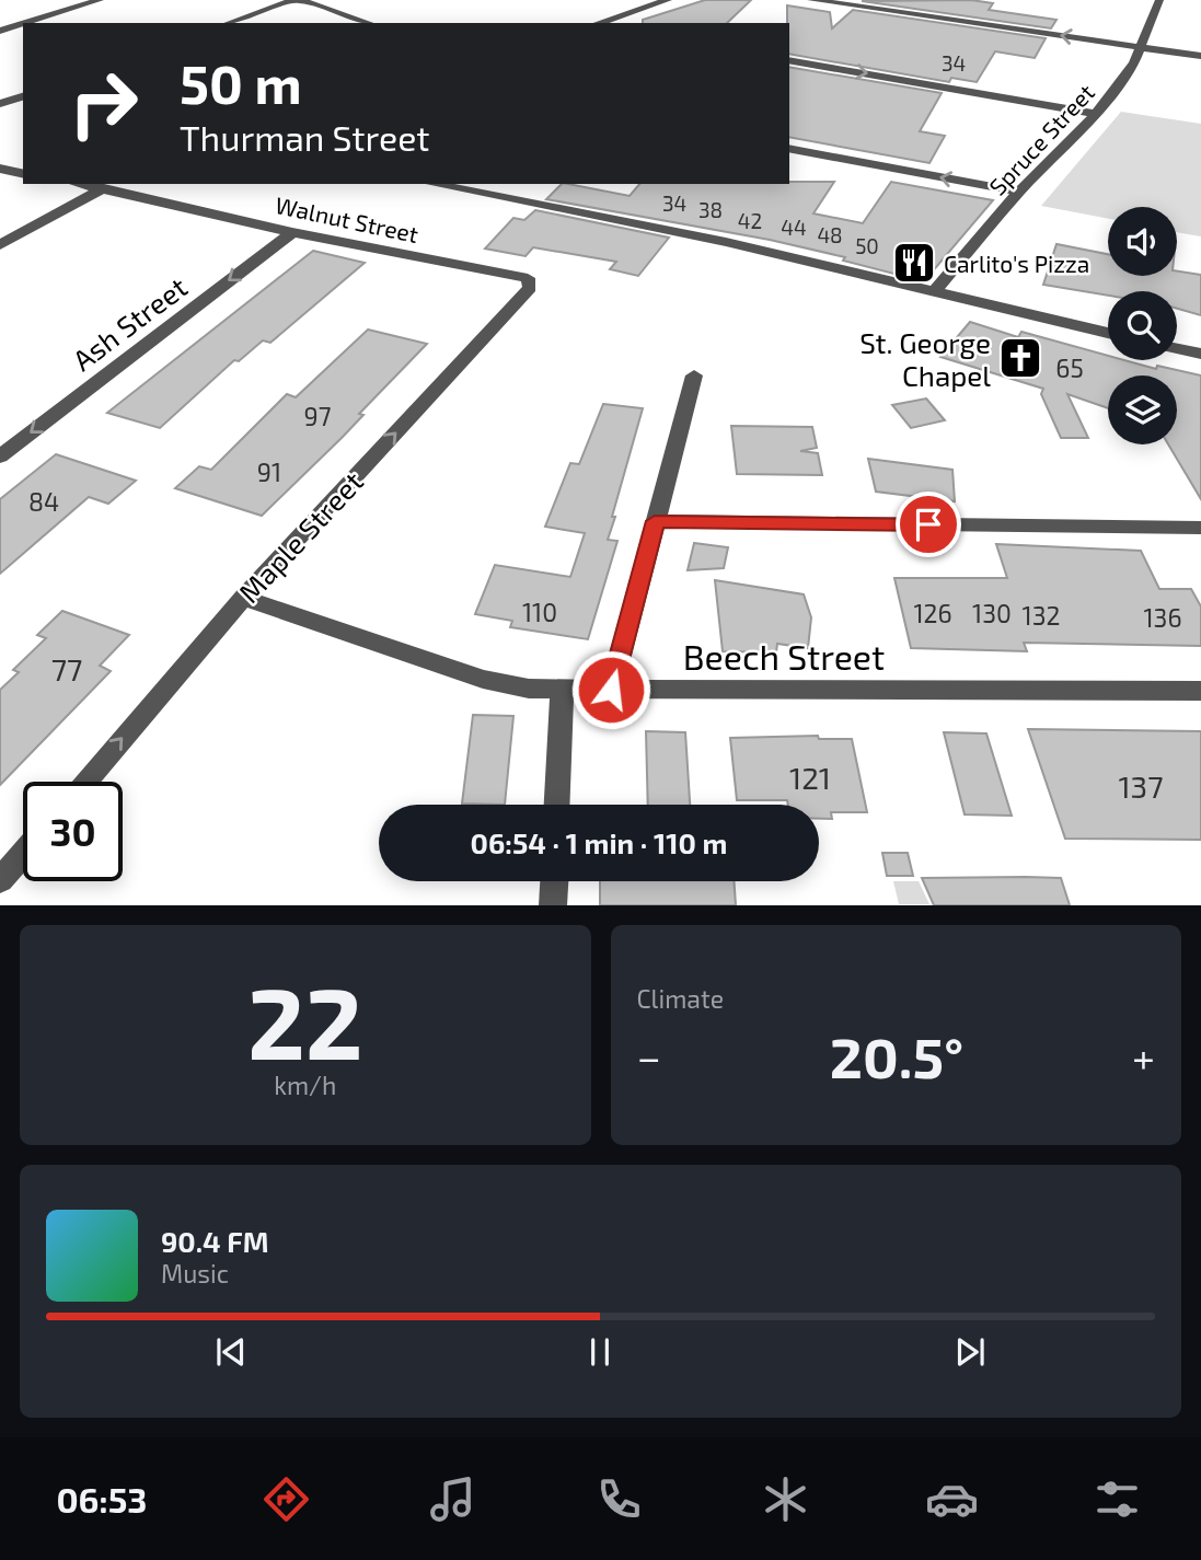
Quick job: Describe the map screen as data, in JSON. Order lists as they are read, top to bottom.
{
  "streets": {
    "street": [
      "Spruce Street",
      "Walnut Street",
      "Ash Street",
      "Maple Street",
      "Beech Street"
    ]
  },
  "crossings": [
    ["Walnut Street", "Ash Street"],
    ["Walnut Street", "Maple Street"],
    ["Maple Street", "Beech Street"]
  ],
  "one_way": ["Maple Street"],
  "places": {
    "restaurant": ["Carlito's Pizza"],
    "church": ["St. George Chapel"]
  },
  "house_numbers": [
    "34",
    "34",
    "38",
    "42",
    "44",
    "48",
    "50",
    "65",
    "97",
    "91",
    "84",
    "110",
    "126",
    "130",
    "132",
    "136",
    "77",
    "121",
    "137"
  ],
  "page": {
    "turn": ["50 m", "Thurman Street"],
    "limit": "30",
    "trip": "06:54 · 1 min · 110 m",
    "tile": [
      ["22", "km/h"],
      "Climate"
    ],
    "heat": ["−", "20.5°", "+"],
    "song": ["90.4 FM", "Music"],
    "tabs": "06:53"
  }
}
